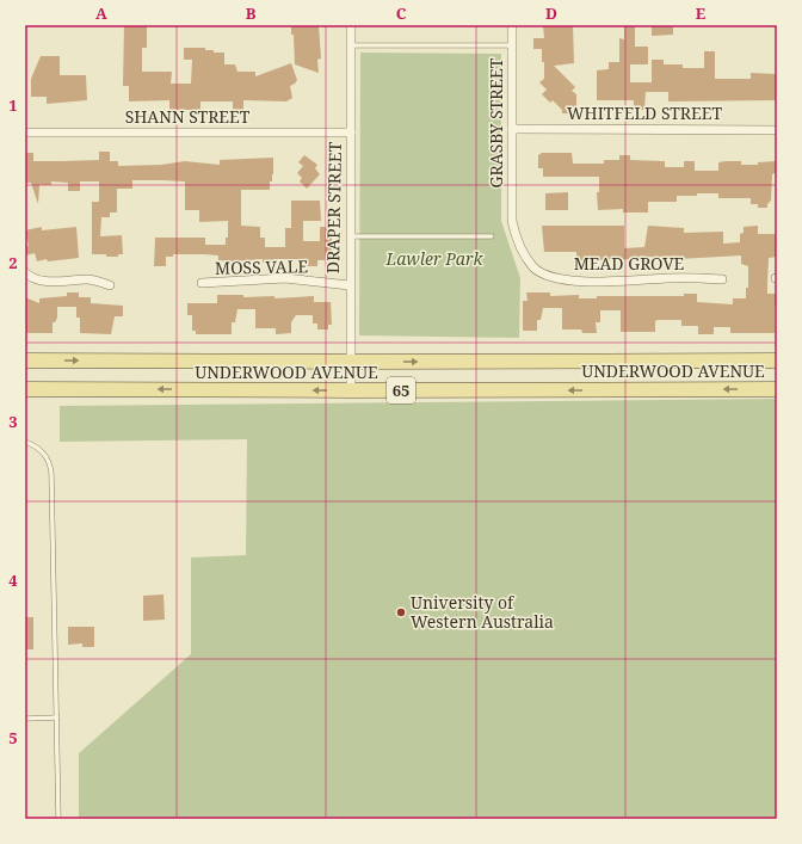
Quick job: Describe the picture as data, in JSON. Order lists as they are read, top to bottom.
{
  "streets": {
    "main road": ["UNDERWOOD AVENUE", "65"],
    "street": [
      "WHITFELD STREET",
      "SHANN STREET",
      "GRASBY STREET",
      "DRAPER STREET",
      "MEAD GROVE",
      "MOSS VALE"
    ]
  },
  "crossings": [
    ["WHITFELD STREET", "GRASBY STREET"],
    ["SHANN STREET", "DRAPER STREET"],
    ["GRASBY STREET", "MEAD GROVE"],
    ["DRAPER STREET", "MOSS VALE"],
    ["DRAPER STREET", "UNDERWOOD AVENUE"]
  ],
  "parks": ["Lawler Park"],
  "places": ["University of Western Australia"],
  "grid": {
    "columns": [
      "A",
      "B",
      "C",
      "D",
      "E"
    ],
    "rows": [
      "1",
      "2",
      "3",
      "4",
      "5"
    ]
  }
}
